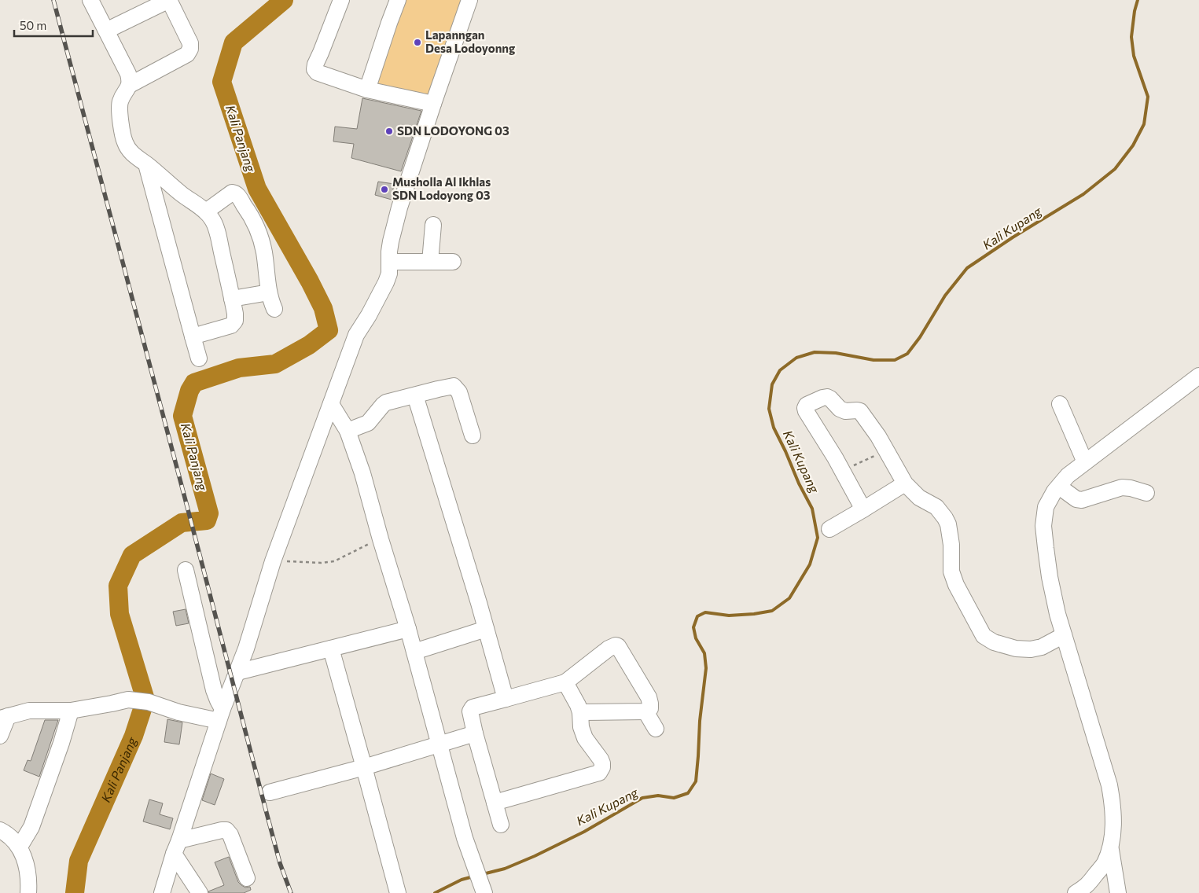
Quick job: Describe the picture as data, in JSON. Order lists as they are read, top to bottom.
{
  "water": ["Kali Panjang", "Kali Kupang"],
  "places": ["Lapanngan Desa Lodoyonng", "SDN LODOYONG 03", "Musholla Al Ikhlas SDN Lodoyong 03"],
  "scale_bar": "50 m"
}
